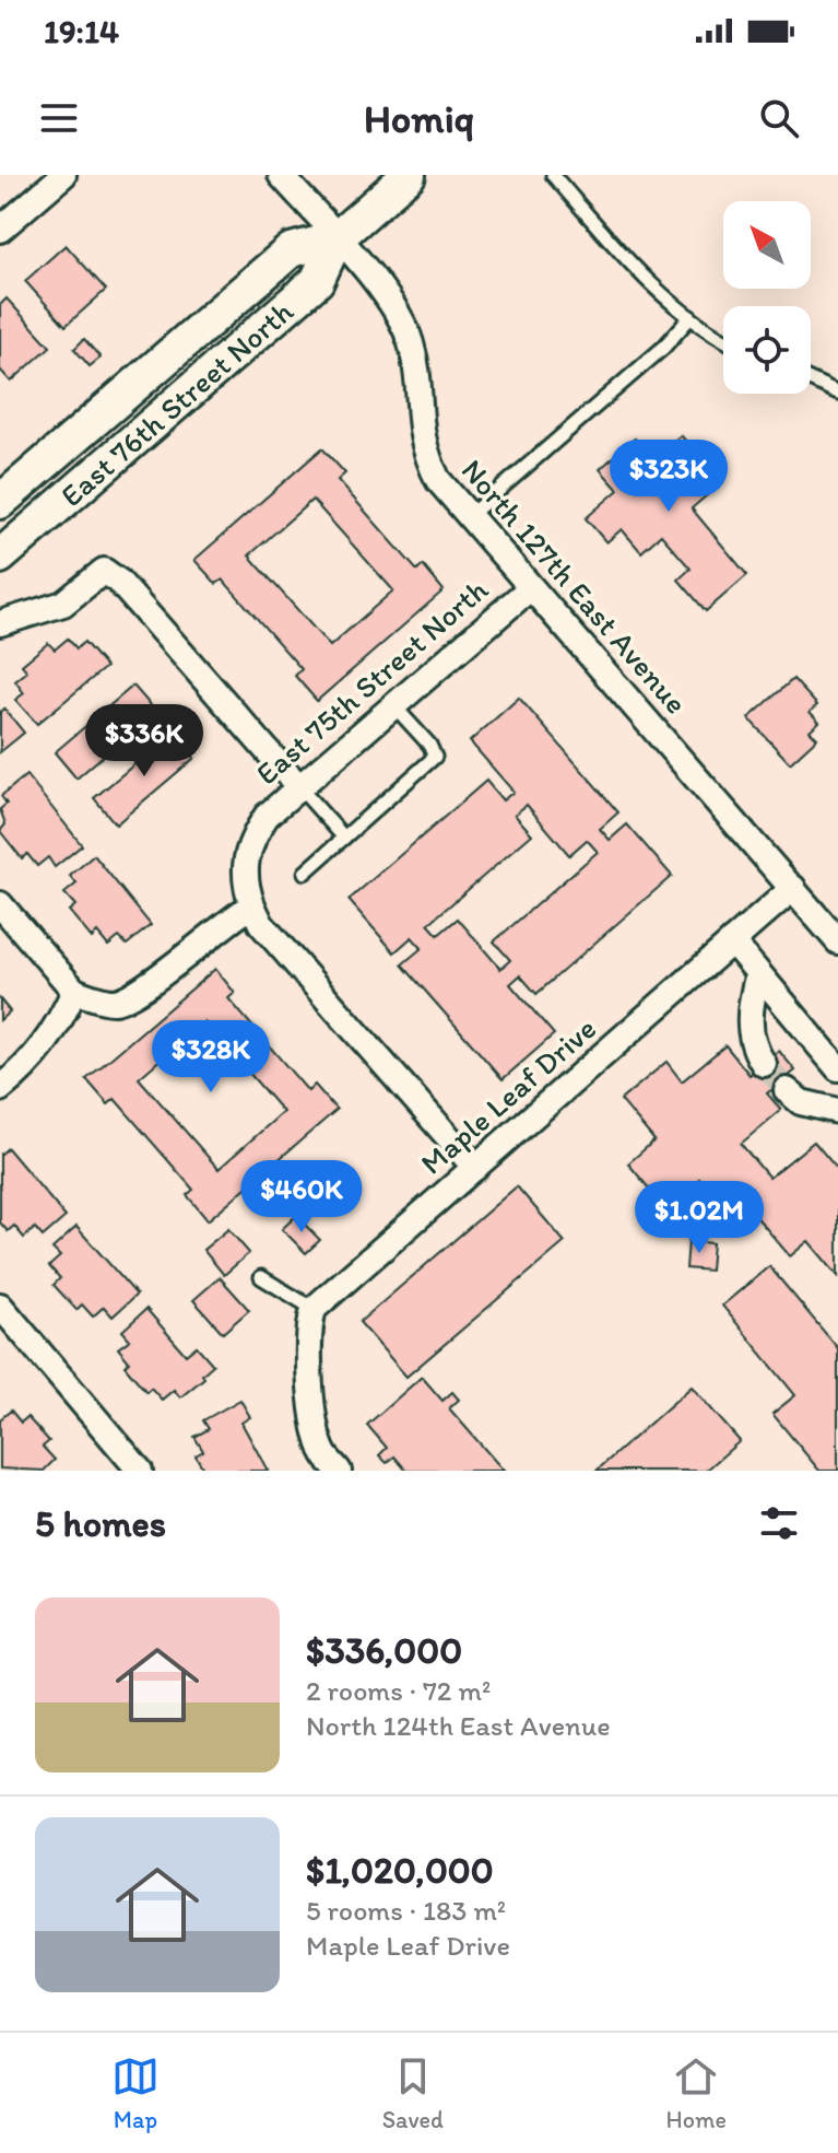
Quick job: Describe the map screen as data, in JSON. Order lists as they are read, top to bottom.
{
  "streets": {
    "main road": ["East 76th Street North"],
    "street": ["North 127th East Avenue", "East 75th Street North", "Maple Leaf Drive"]
  },
  "crossings": [
    ["East 76th Street North", "North 127th East Avenue"],
    ["North 127th East Avenue", "East 75th Street North"],
    ["North 127th East Avenue", "Maple Leaf Drive"]
  ],
  "north": "top left",
  "page": {
    "status": "19:14",
    "header": "Homiq",
    "price": [
      "$323K",
      "$336K",
      "$328K",
      "$460K",
      "$1.02M"
    ],
    "heading": "5 homes",
    "list": [
      {
        "name": "$336,000",
        "note": "2 rooms · 72 m² · North 124th East Avenue"
      },
      {
        "name": "$1,020,000",
        "note": "5 rooms · 183 m² · Maple Leaf Drive"
      }
    ],
    "tabs": ["Map", "Saved", "Home"]
  }
}
